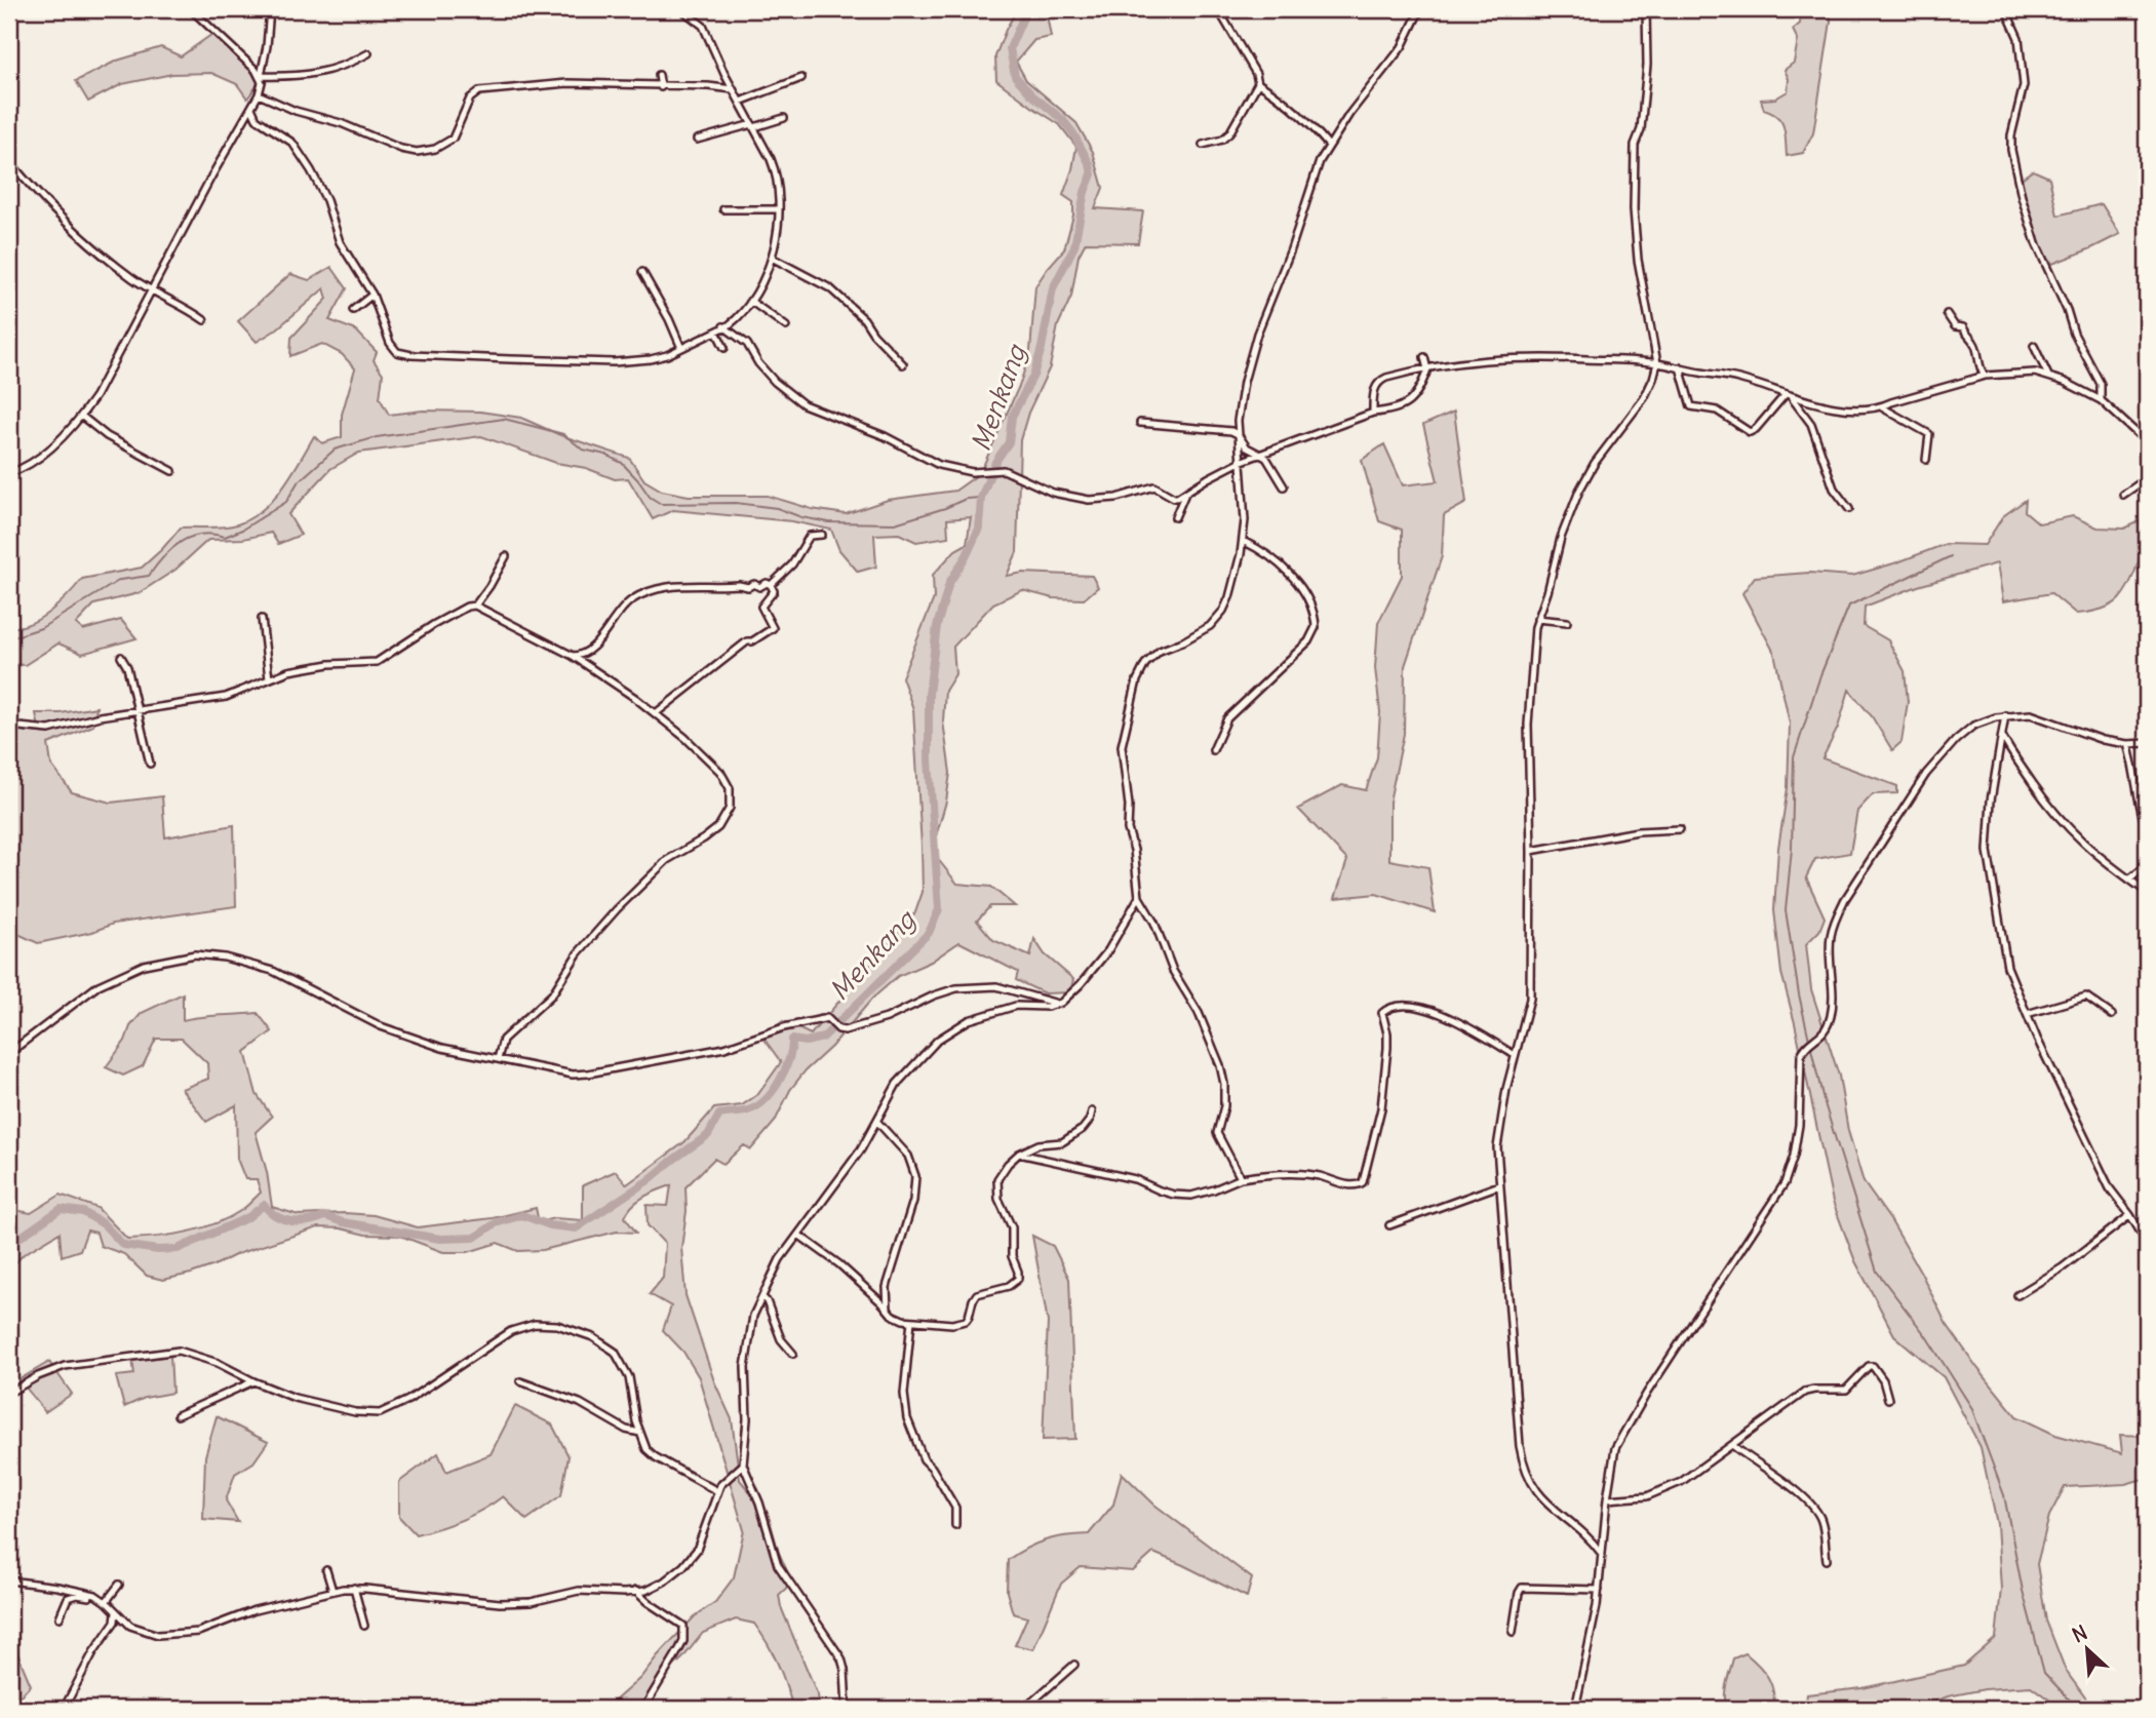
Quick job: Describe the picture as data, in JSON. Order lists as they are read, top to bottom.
{
  "water": ["Menkang"],
  "north": "top left"
}
